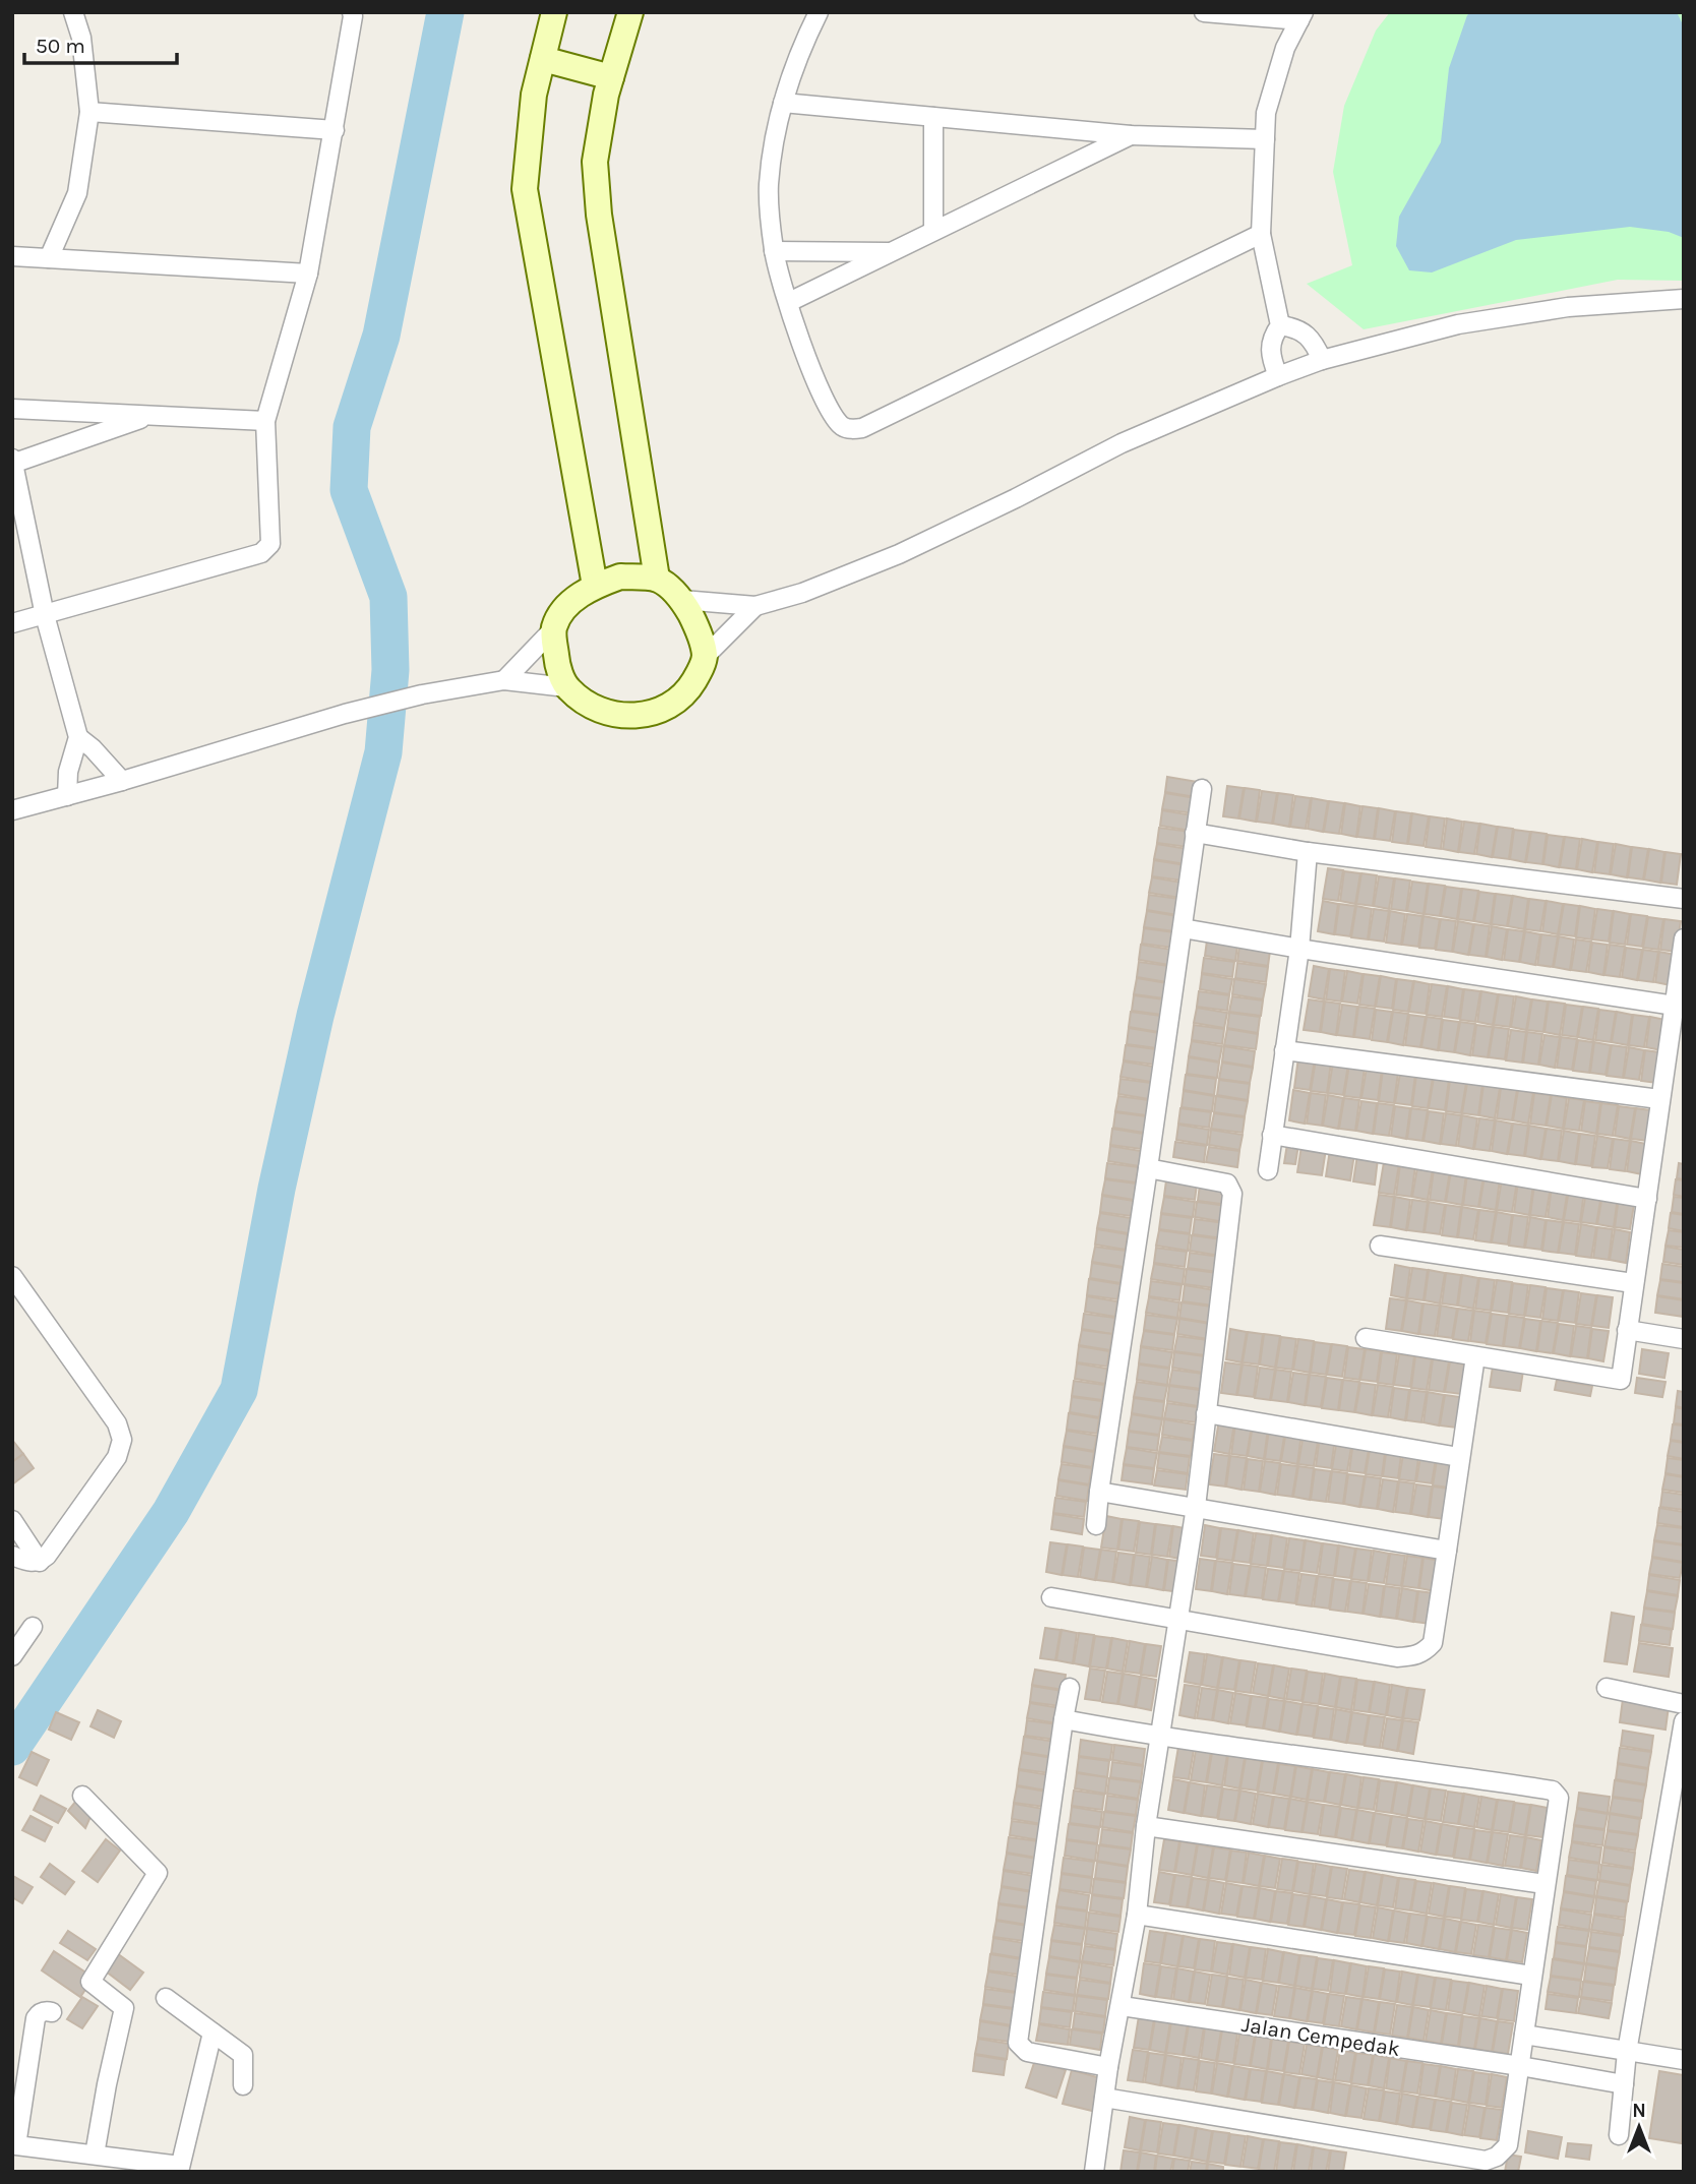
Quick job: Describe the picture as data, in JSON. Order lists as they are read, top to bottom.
{
  "streets": {
    "street": ["Jalan Cempedak"]
  },
  "scale_bar": "50 m",
  "north": "top"
}
